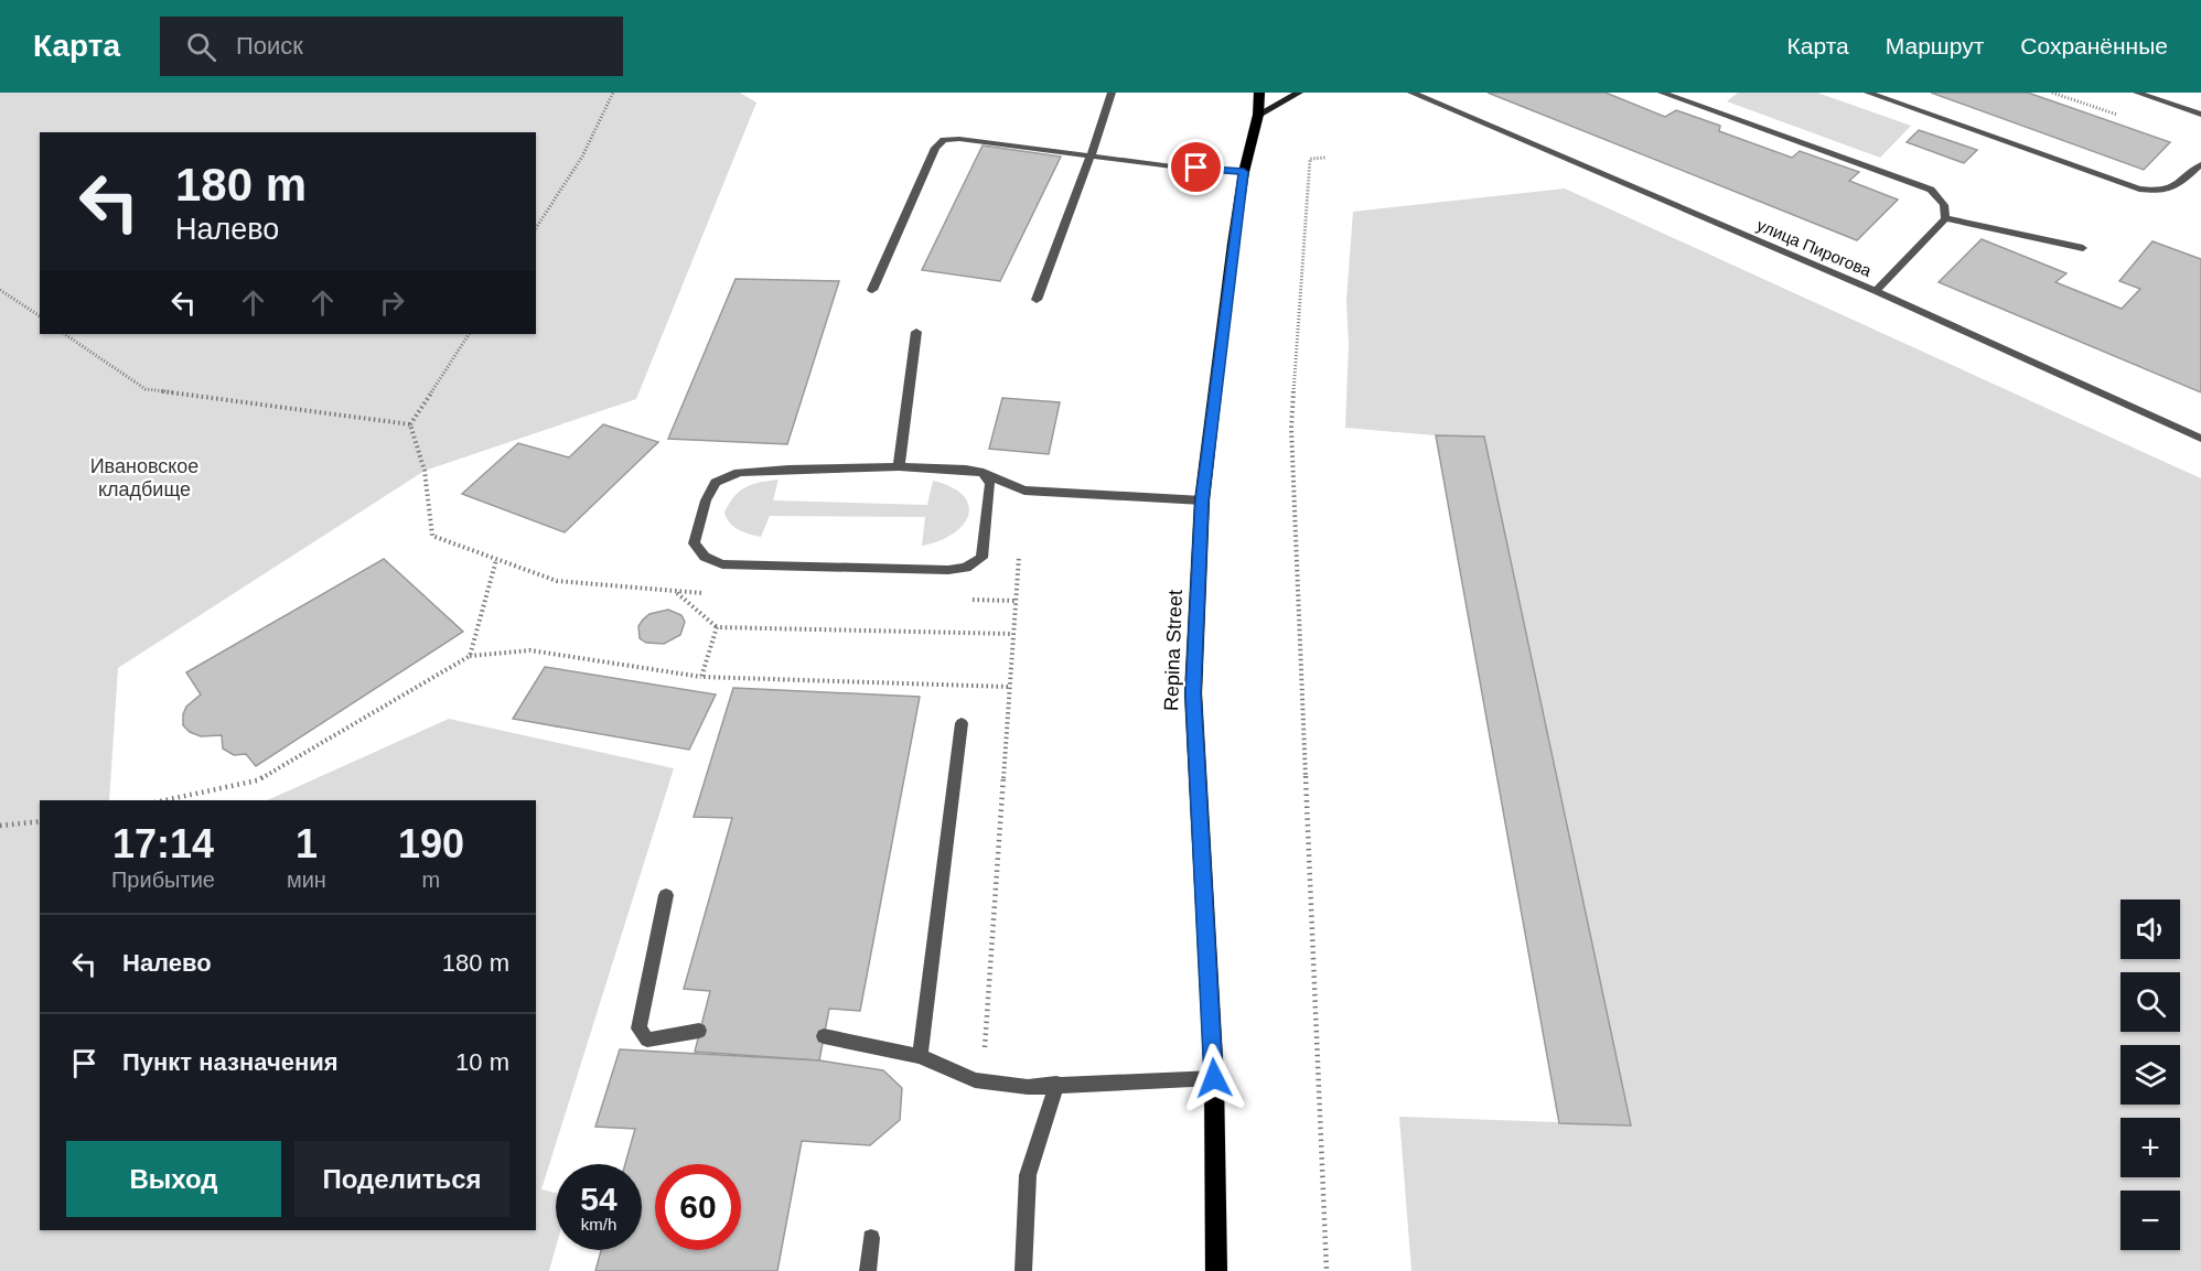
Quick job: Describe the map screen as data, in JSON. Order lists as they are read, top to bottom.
{
  "streets": {
    "main road": ["Repina Street"],
    "street": ["улица Пирогова"]
  },
  "parks": ["Ивановское кладбище"],
  "page": {
    "header": "Карта",
    "search": "Поиск",
    "nav": ["Карта", "Маршрут", "Сохранённые"],
    "turn": ["180 m", "Налево"],
    "eta": [
      "17:14",
      "Прибытие",
      "1",
      "мин",
      "190",
      "m"
    ],
    "map_buttons": ["+", "−"],
    "list": [
      {
        "name": "Налево",
        "value": "180 m"
      },
      {
        "name": "Пункт назначения",
        "value": "10 m"
      }
    ],
    "buttons": ["Выход", "Поделиться"],
    "speed": "54 km/h",
    "limit": "60"
  }
}
